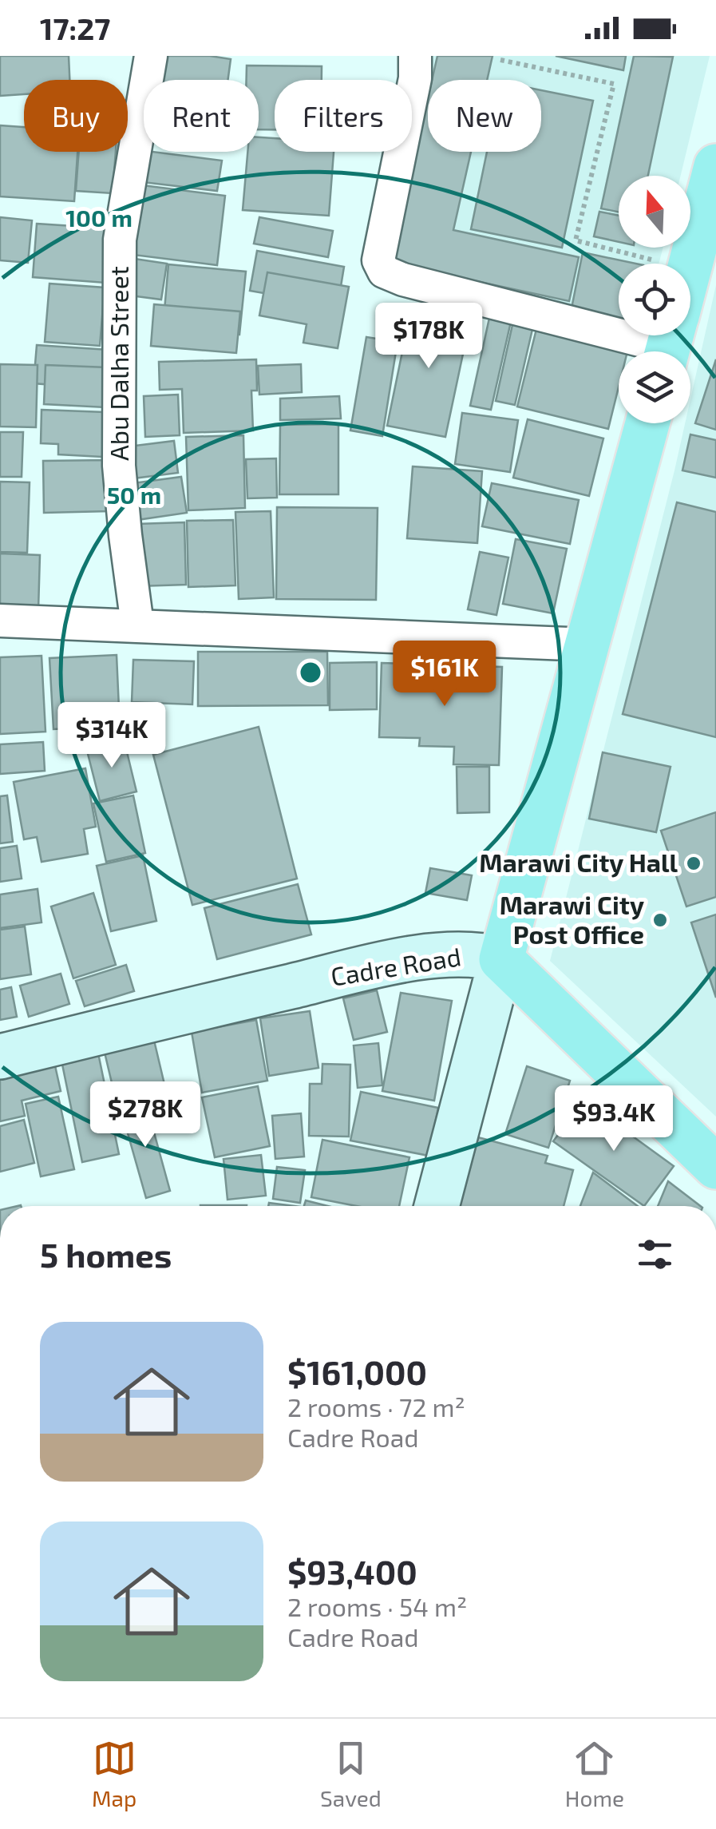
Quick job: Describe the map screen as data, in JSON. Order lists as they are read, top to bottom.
{
  "streets": {
    "main road": ["Cadre Road"],
    "street": ["Abu Dalha Street"]
  },
  "places": ["Marawi City Hall", "Marawi City Post Office"],
  "north": "top",
  "page": {
    "status": "17:27",
    "chip": [
      "Buy",
      "Rent",
      "Filters",
      "New"
    ],
    "price": [
      "$178K",
      "$161K",
      "$314K",
      "$278K",
      "$93.4K"
    ],
    "heading": "5 homes",
    "list": [
      {
        "name": "$161,000",
        "note": "2 rooms · 72 m² · Cadre Road"
      },
      {
        "name": "$93,400",
        "note": "2 rooms · 54 m² · Cadre Road"
      }
    ],
    "tabs": ["Map", "Saved", "Home"]
  },
  "rings": ["100 m", "50 m"]
}
